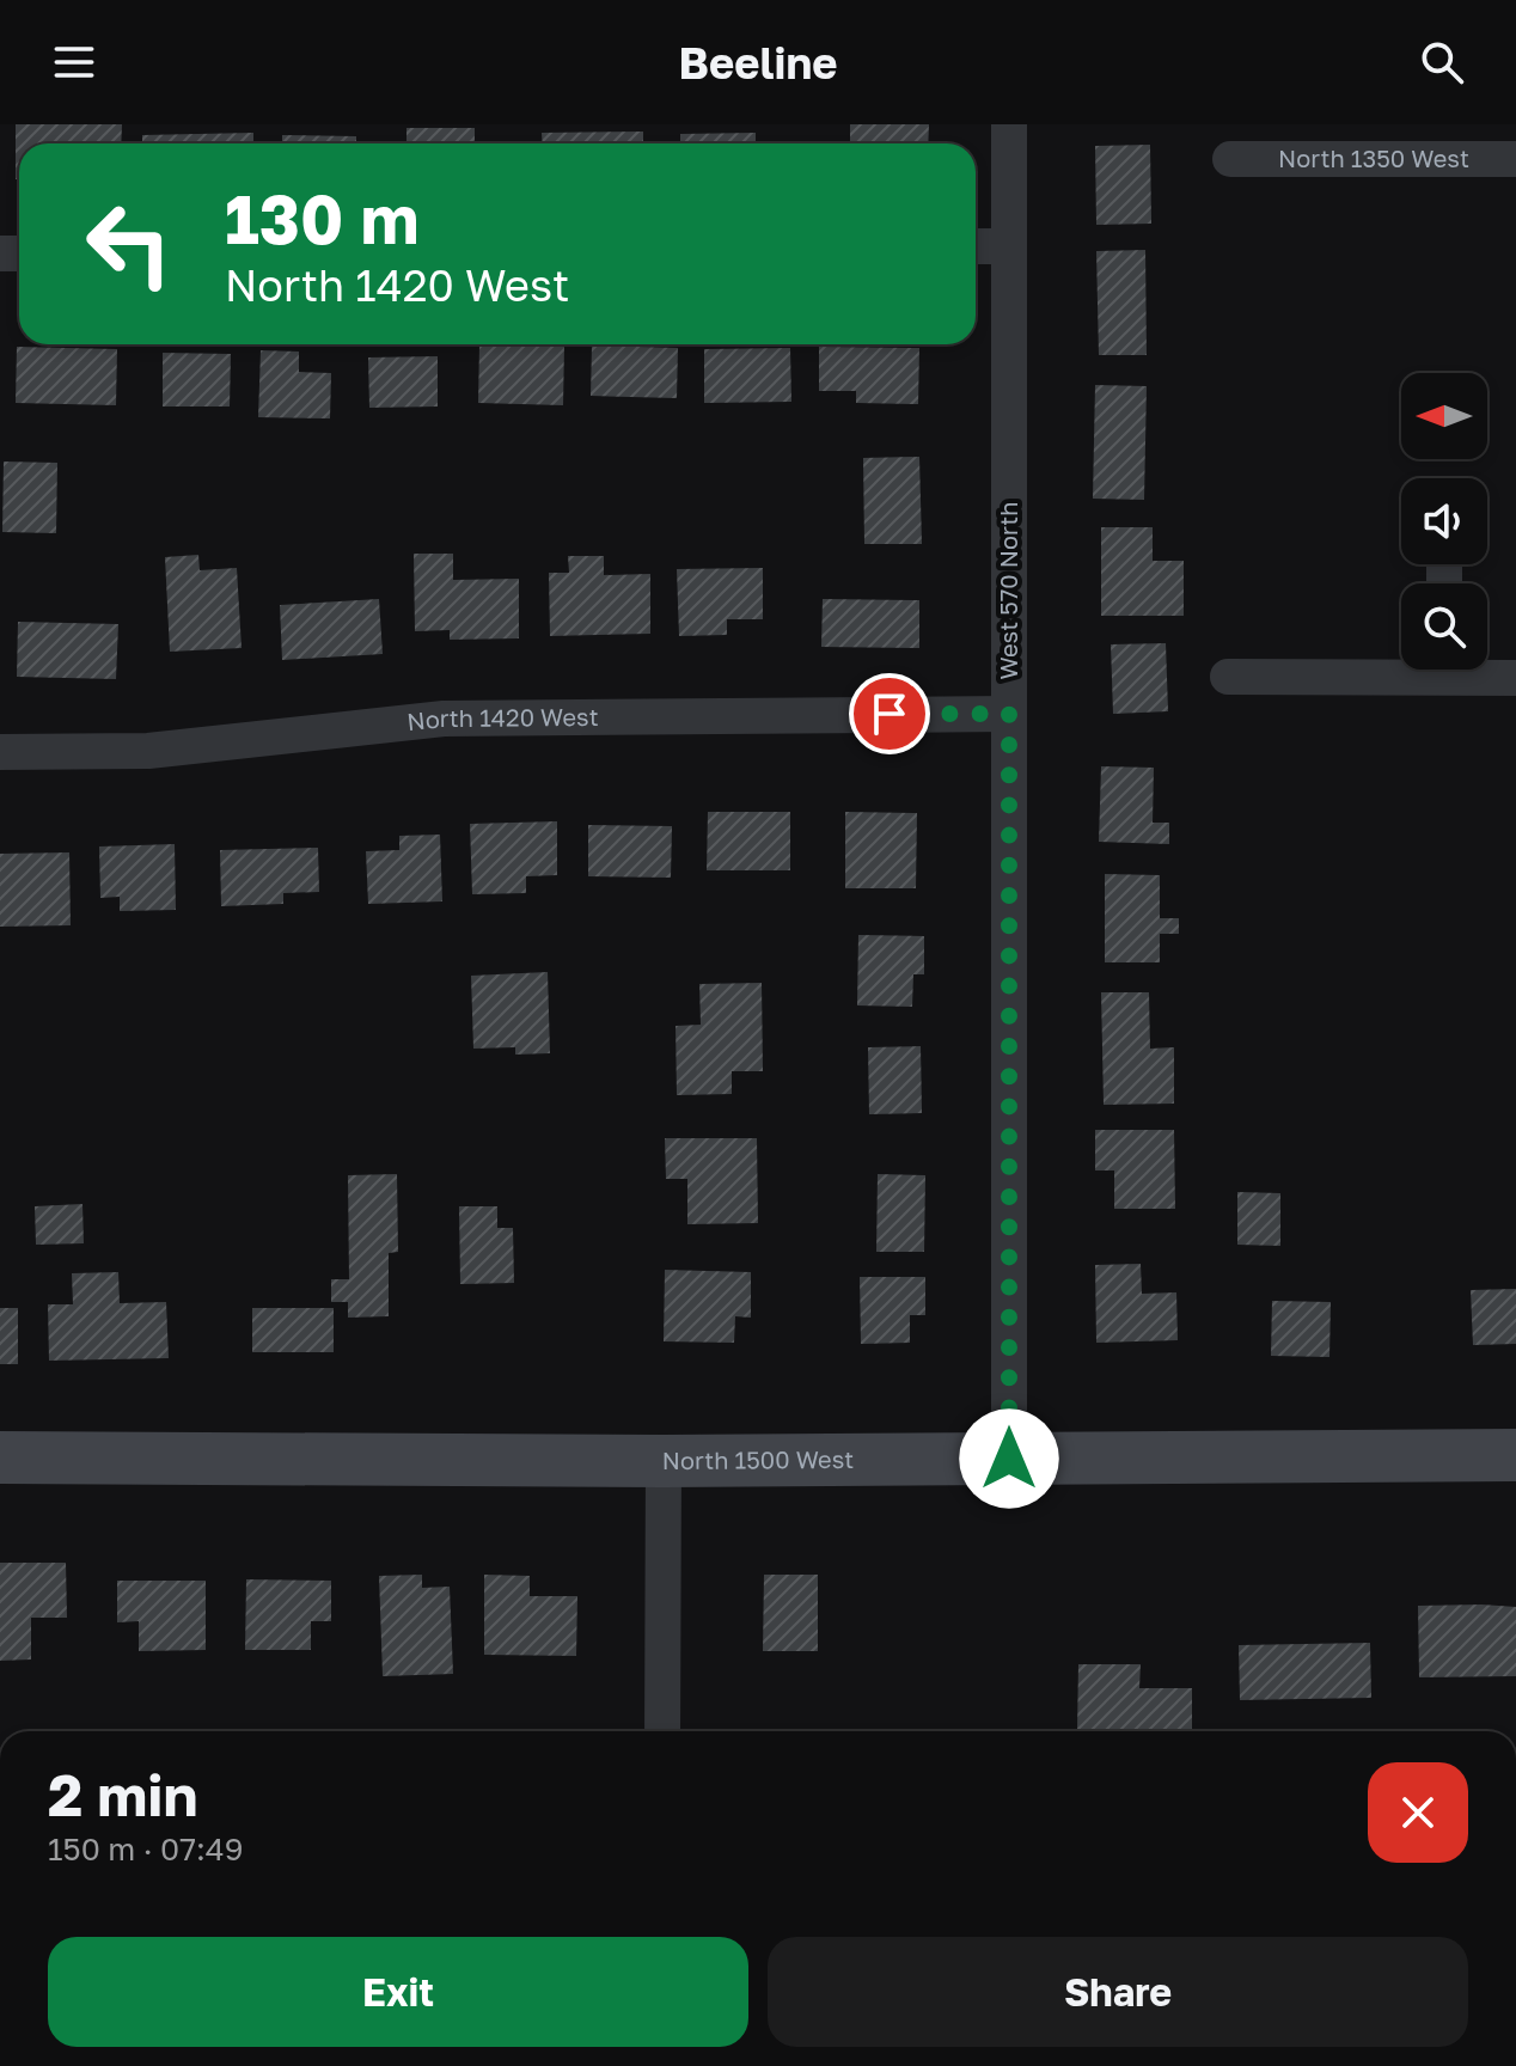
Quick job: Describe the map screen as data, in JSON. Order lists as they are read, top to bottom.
{
  "streets": {
    "street": [
      "North 1350 West",
      "West 570 North",
      "North 1420 West",
      "North 1500 West"
    ]
  },
  "crossings": [
    ["West 570 North", "North 1420 West"],
    ["West 570 North", "North 1500 West"]
  ],
  "north": "left",
  "page": {
    "header": "Beeline",
    "turn": ["130 m", "North 1420 West"],
    "heading": ["2 min", "150 m · 07:49"],
    "buttons": ["Exit", "Share"]
  }
}
